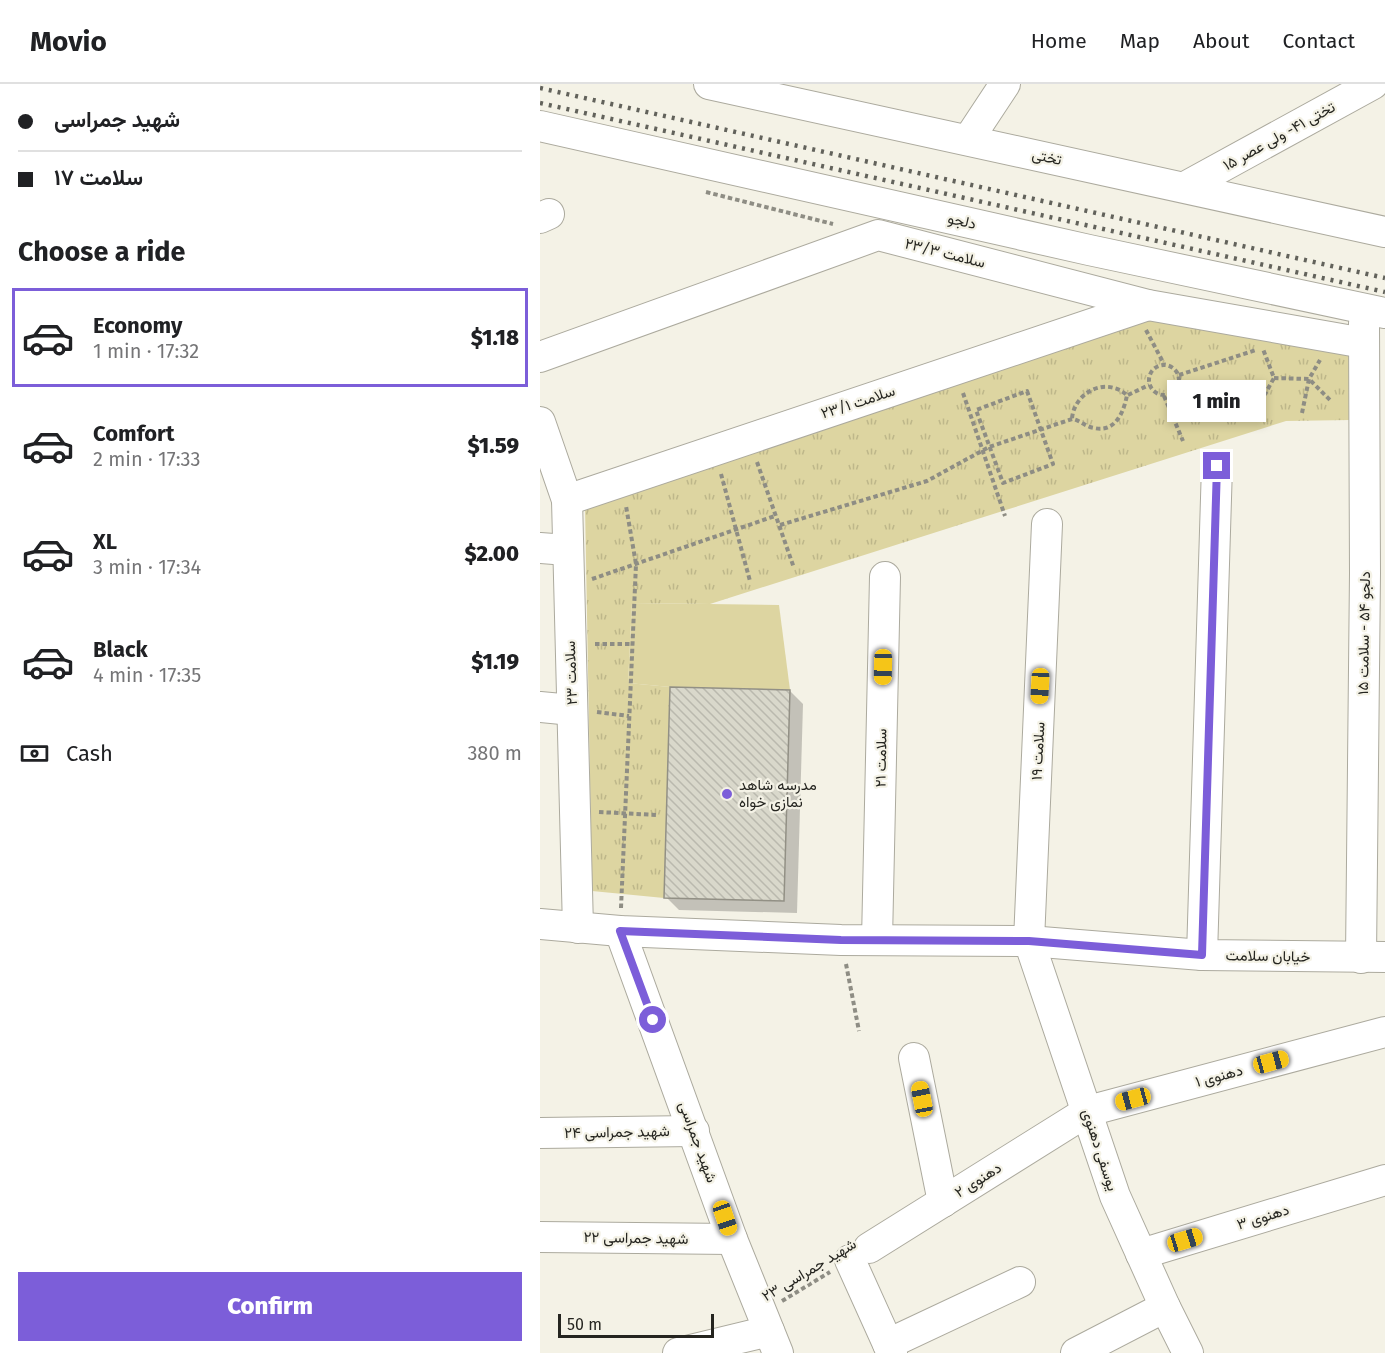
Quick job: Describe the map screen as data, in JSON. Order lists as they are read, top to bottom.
{
  "streets": {
    "street": [
      "تختی ۴۱- ولی عصر ۱۵",
      "تختی",
      "دلجو",
      "سلامت ۲۳/۳",
      "سلامت ۲۳/۱",
      "دلجو ۵۴ - سلامت ۱۵",
      "سلامت ۲۳",
      "سلامت ۱۹",
      "سلامت ۲۱",
      "خیابان سلامت",
      "دهنوی ۱",
      "شهید جمراسی ۲۴",
      "شهید جمراسی",
      "یوسفی دهنوی",
      "دهنوی ۲",
      "دهنوی ۳",
      "شهید جمراسی ۲۲"
    ],
    "path": ["شهید جمراسی ۲۳"]
  },
  "crossings": [
    ["تختی ۴۱- ولی عصر ۱۵", "تختی"],
    ["دلجو", "دلجو ۵۴ - سلامت ۱۵"],
    ["سلامت ۲۳/۳", "سلامت ۲۳/۱"],
    ["سلامت ۲۳/۳", "دلجو ۵۴ - سلامت ۱۵"],
    ["سلامت ۲۳/۱", "سلامت ۲۳"],
    ["دلجو ۵۴ - سلامت ۱۵", "خیابان سلامت"],
    ["سلامت ۲۳", "خیابان سلامت"],
    ["سلامت ۱۹", "خیابان سلامت"],
    ["سلامت ۱۹", "یوسفی دهنوی"],
    ["سلامت ۲۱", "خیابان سلامت"],
    ["خیابان سلامت", "شهید جمراسی"],
    ["خیابان سلامت", "یوسفی دهنوی"],
    ["دهنوی ۱", "یوسفی دهنوی"],
    ["دهنوی ۱", "دهنوی ۲"],
    ["شهید جمراسی ۲۴", "شهید جمراسی"],
    ["شهید جمراسی", "شهید جمراسی ۲۲"],
    ["شهید جمراسی", "شهید جمراسی ۲۳"],
    ["یوسفی دهنوی", "دهنوی ۲"],
    ["یوسفی دهنوی", "دهنوی ۳"],
    ["دهنوی ۲", "شهید جمراسی ۲۳"]
  ],
  "places": ["مدرسه شاهد نمازی خواه"],
  "scale_bar": "50 m",
  "page": {
    "header": "Movio",
    "nav": [
      "Home",
      "Map",
      "About",
      "Contact"
    ],
    "banner": ["شهید جمراسی", "سلامت ۱۷"],
    "heading": "Choose a ride",
    "list": [
      {
        "name": "Economy",
        "note": "1 min · 17:32",
        "value": "$1.18"
      },
      {
        "name": "Comfort",
        "note": "2 min · 17:33",
        "value": "$1.59"
      },
      {
        "name": "XL",
        "note": "3 min · 17:34",
        "value": "$2.00"
      },
      {
        "name": "Black",
        "note": "4 min · 17:35",
        "value": "$1.19"
      }
    ],
    "bubble": "1 min",
    "pay": ["Cash", "380 m"],
    "buttons": "Confirm",
    "scale": "50 m"
  }
}
